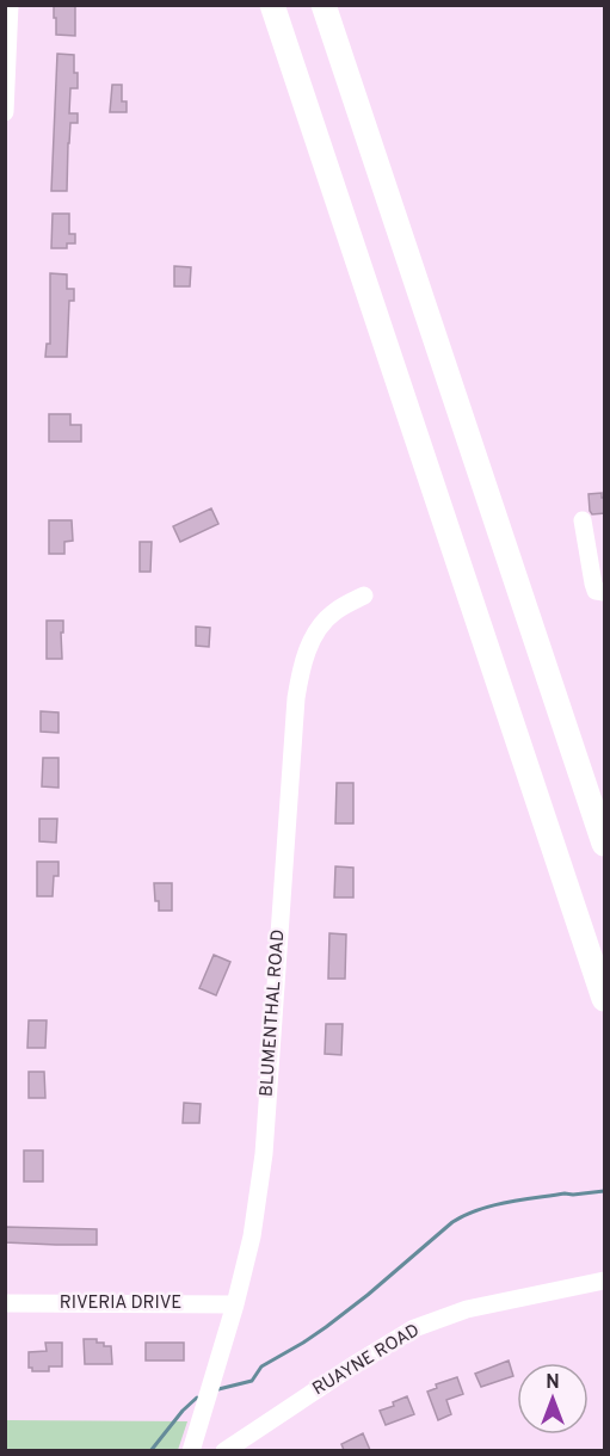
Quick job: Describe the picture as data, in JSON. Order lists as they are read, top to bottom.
{
  "streets": {
    "street": ["BLUMENTHAL ROAD", "RIVERIA DRIVE", "RUAYNE ROAD"]
  },
  "crossings": [
    ["BLUMENTHAL ROAD", "RIVERIA DRIVE"]
  ],
  "north": "top"
}
